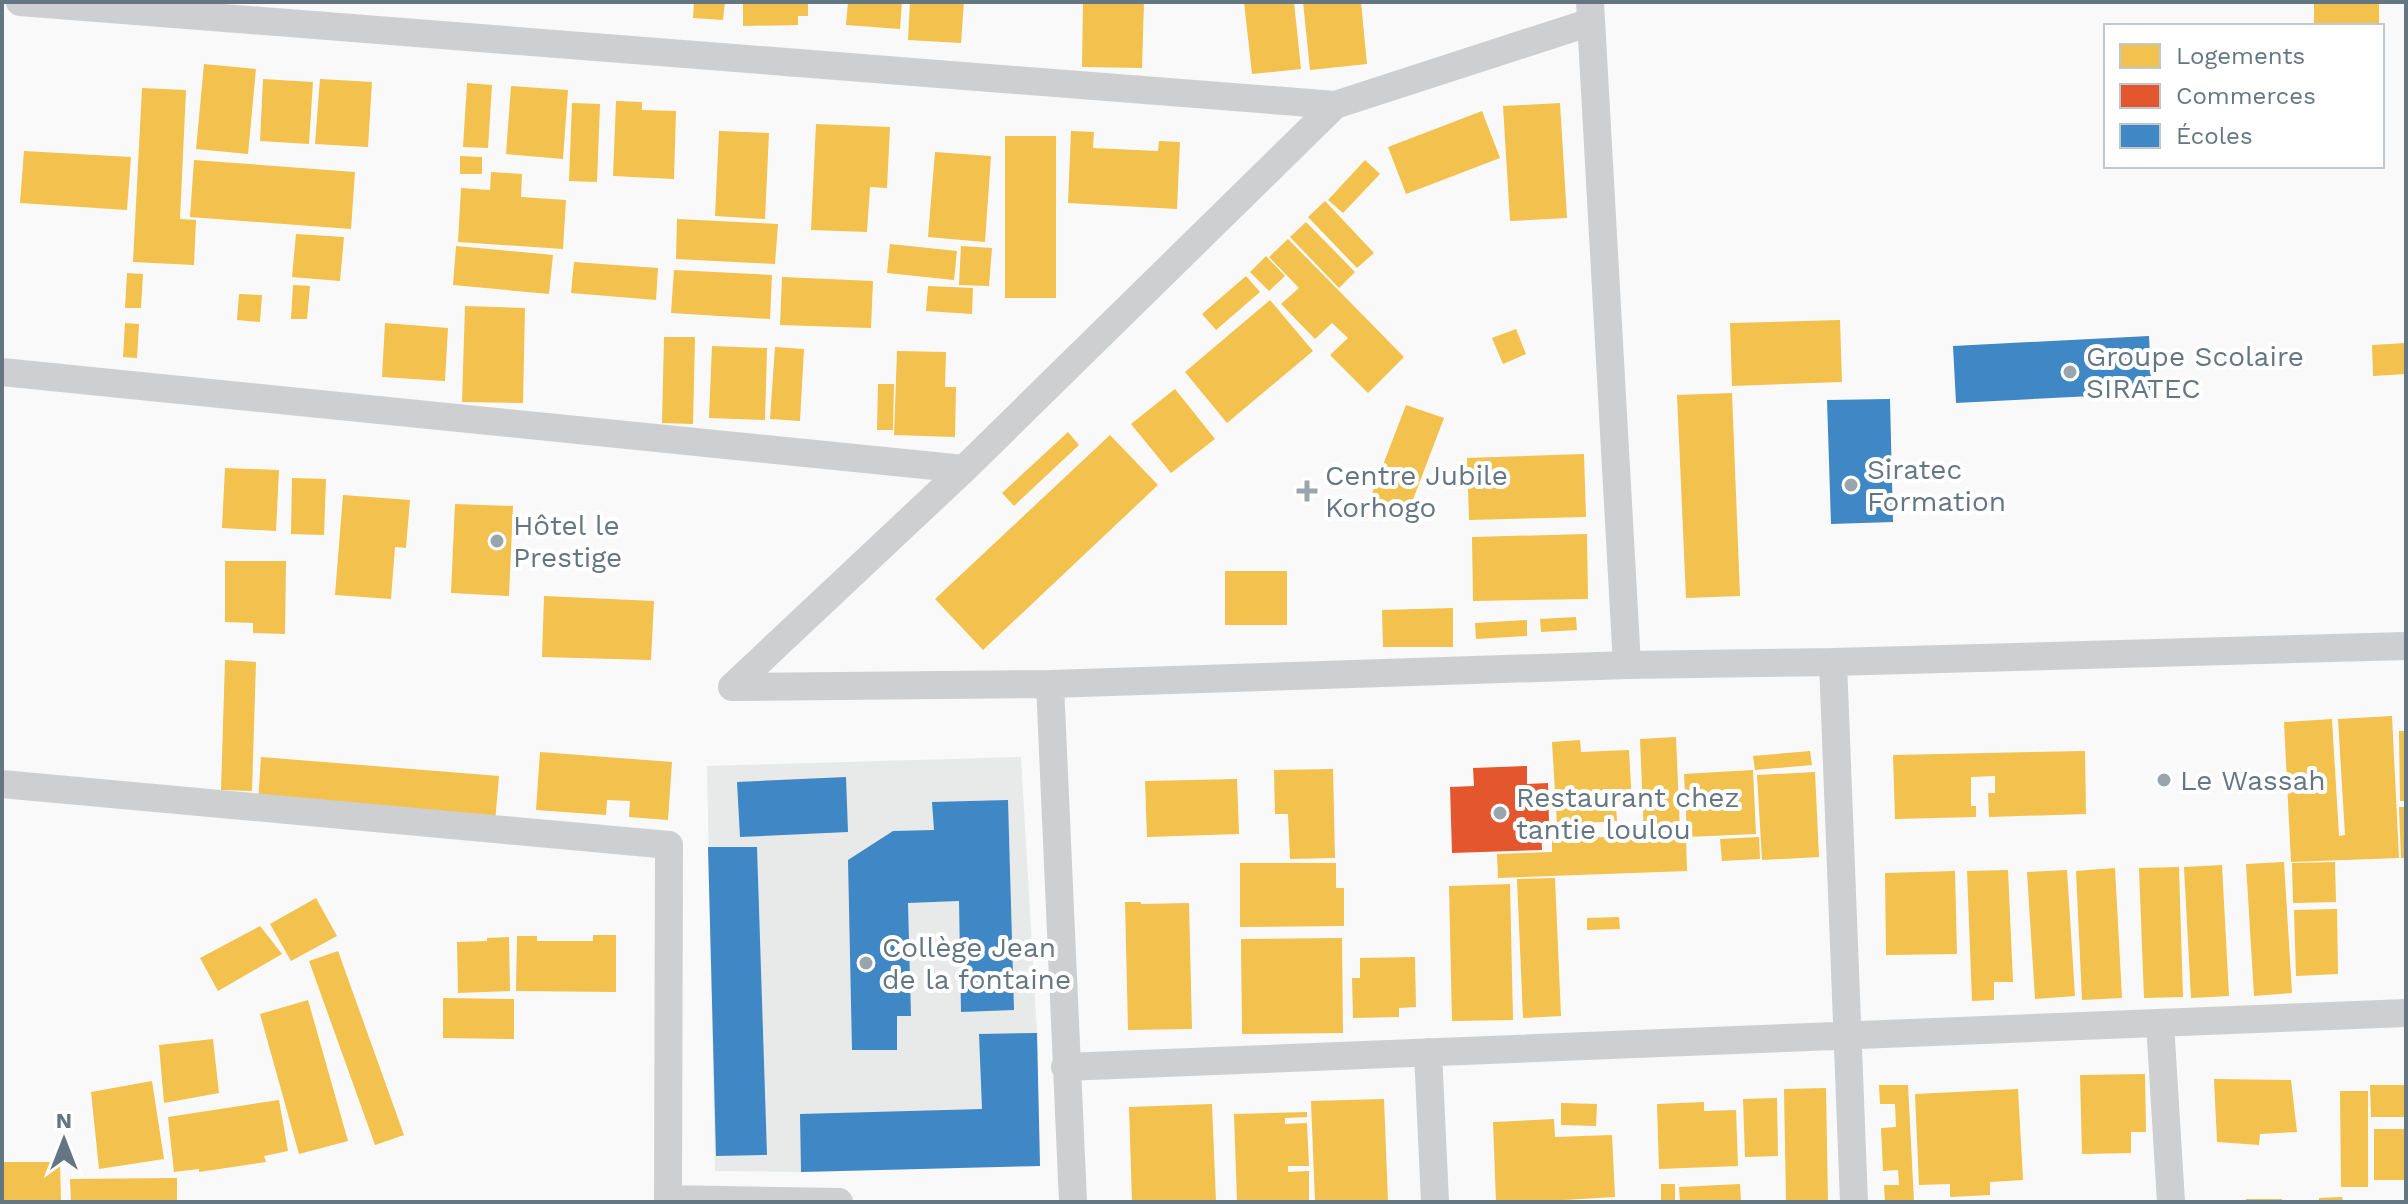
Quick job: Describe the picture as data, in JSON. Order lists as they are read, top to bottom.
{
  "places": {
    "other": [
      "Groupe Scolaire SIRATEC",
      "Siratec Formation",
      "Hôtel le Prestige",
      "Le Wassah",
      "Restaurant chez tantie loulou",
      "Collège Jean de la fontaine"
    ],
    "health": ["Centre Jubile Korhogo"]
  },
  "legend": ["Logements", "Commerces", "Écoles"],
  "north": "top"
}
